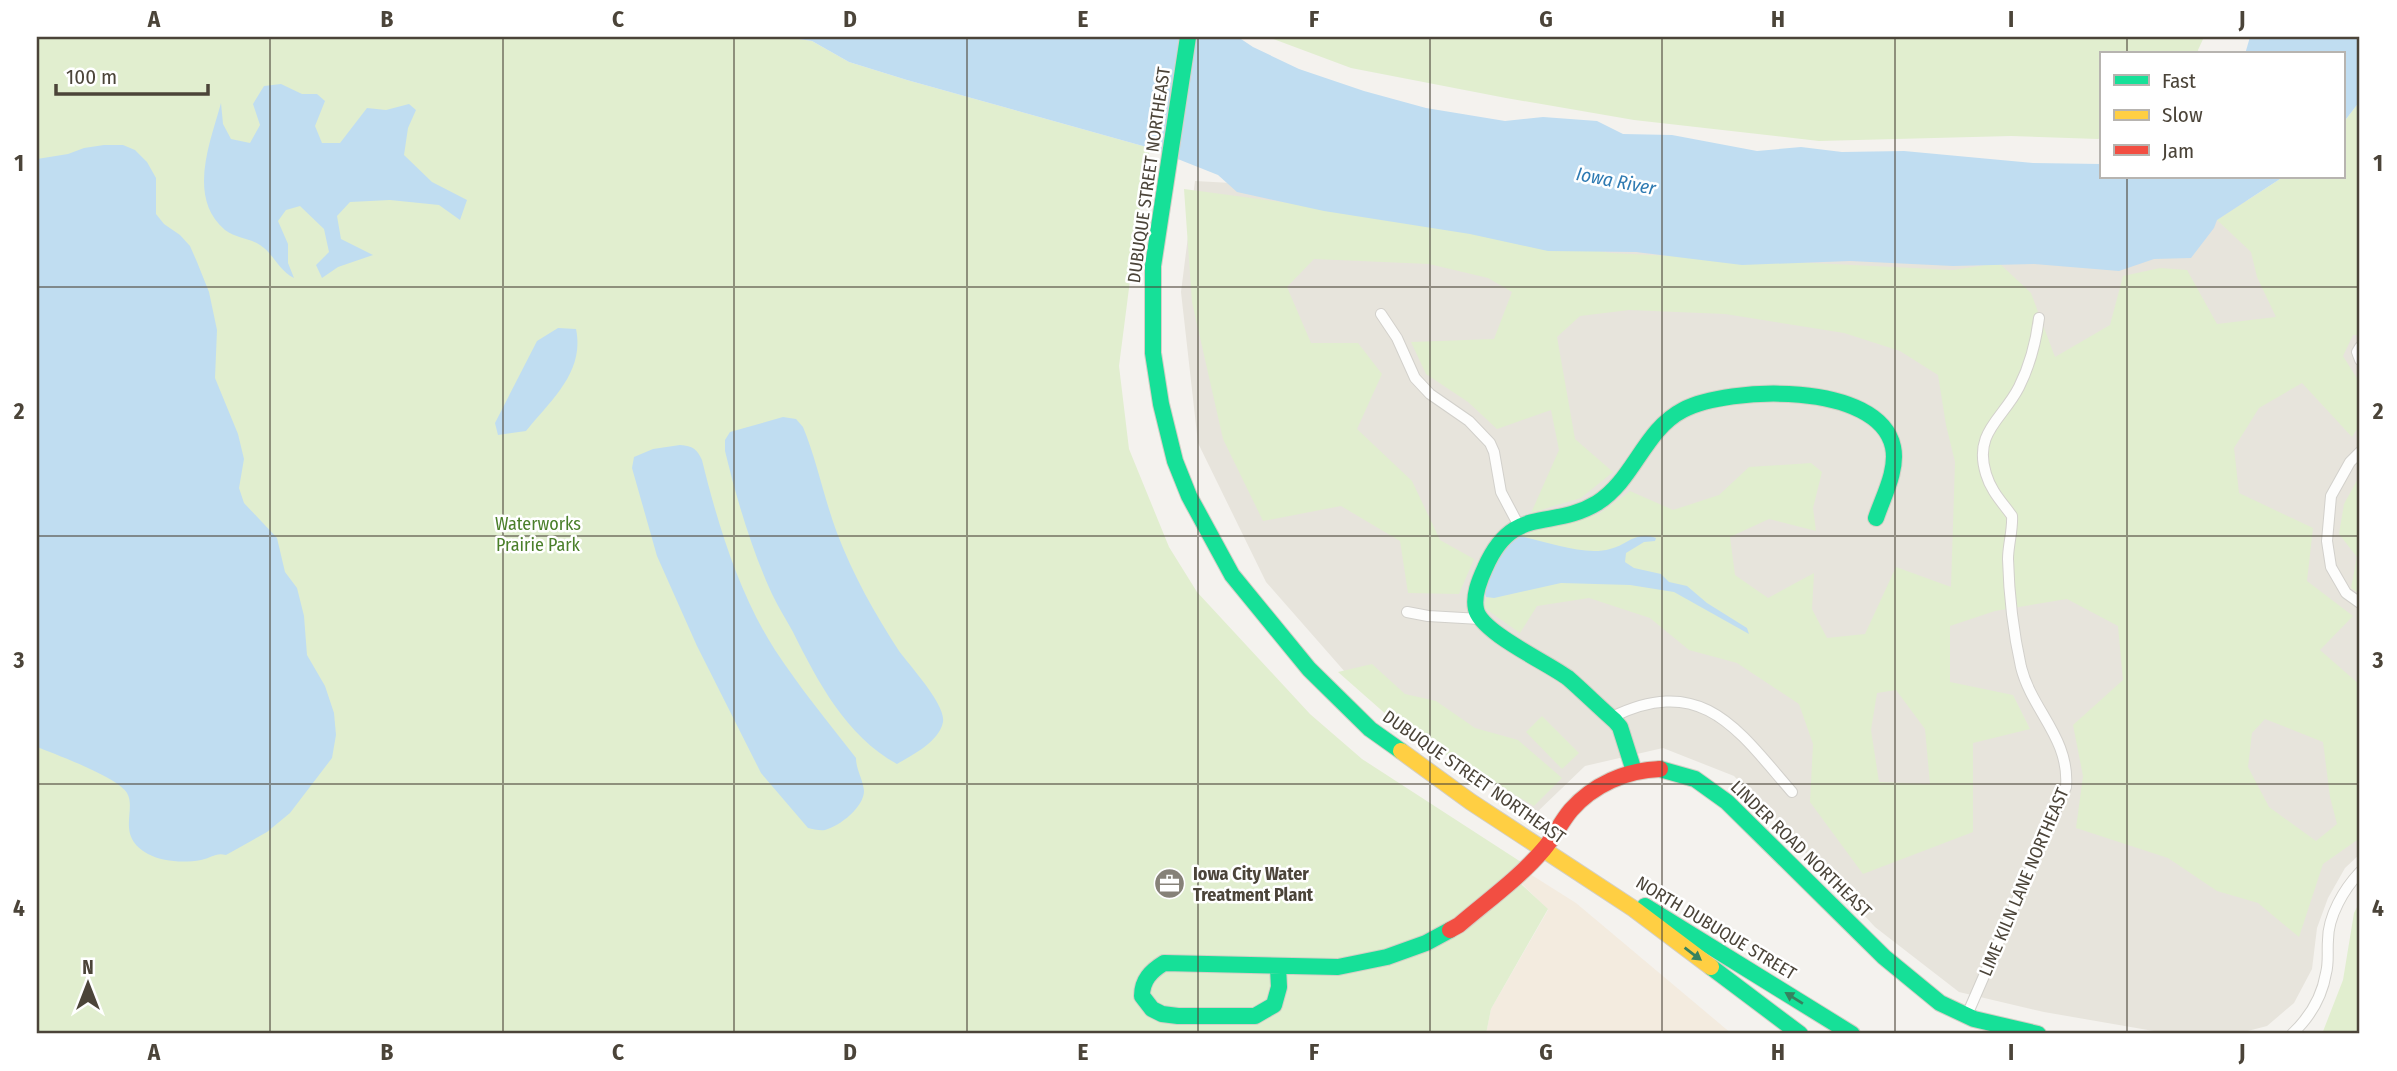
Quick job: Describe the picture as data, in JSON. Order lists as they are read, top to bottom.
{
  "streets": {
    "street": [
      "DUBUQUE STREET NORTHEAST",
      "LINDER ROAD NORTHEAST",
      "LIME KILN LANE NORTHEAST",
      "NORTH DUBUQUE STREET"
    ]
  },
  "crossings": [
    ["DUBUQUE STREET NORTHEAST", "LINDER ROAD NORTHEAST"],
    ["DUBUQUE STREET NORTHEAST", "NORTH DUBUQUE STREET"],
    ["LINDER ROAD NORTHEAST", "LIME KILN LANE NORTHEAST"],
    ["LINDER ROAD NORTHEAST", "NORTH DUBUQUE STREET"]
  ],
  "one_way": ["NORTH DUBUQUE STREET"],
  "water": ["Iowa River"],
  "parks": ["Waterworks Prairie Park"],
  "places": {
    "office": ["Iowa City Water Treatment Plant"]
  },
  "legend": ["Fast", "Slow", "Jam"],
  "scale_bar": "100 m",
  "north": "top",
  "grid": {
    "columns": [
      "A",
      "B",
      "C",
      "D",
      "E",
      "F",
      "G",
      "H",
      "I",
      "J"
    ],
    "rows": [
      "1",
      "2",
      "3",
      "4"
    ]
  }
}
